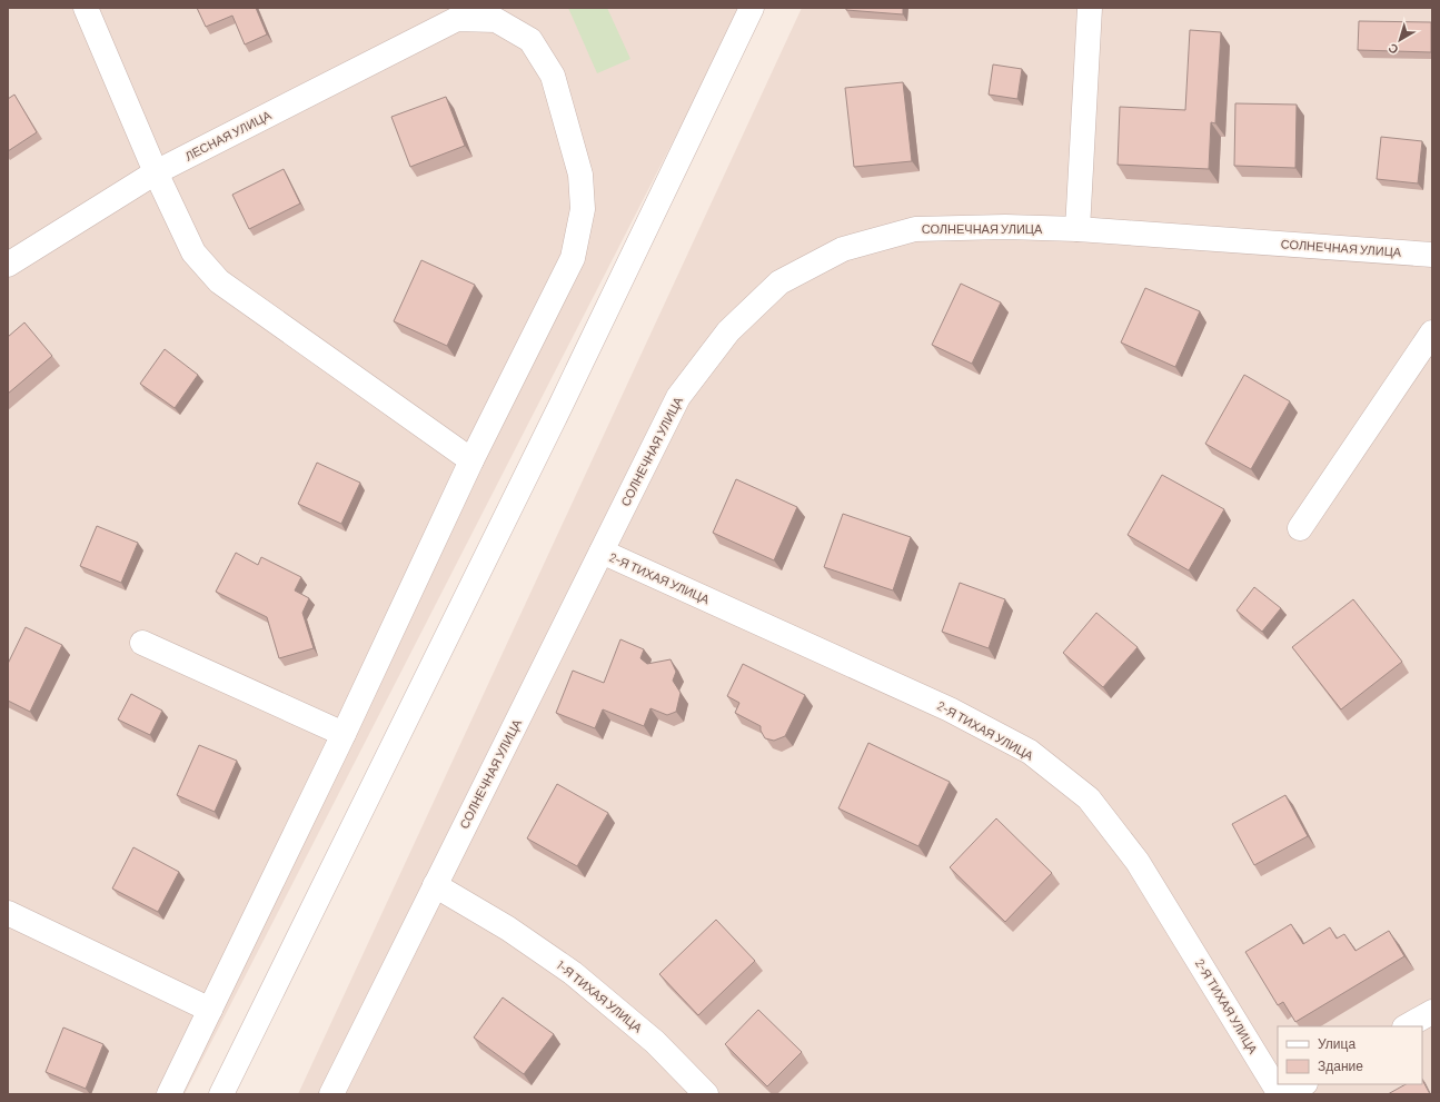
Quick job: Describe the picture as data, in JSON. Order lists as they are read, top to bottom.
{
  "streets": {
    "street": [
      "ЛЕСНАЯ УЛИЦА",
      "СОЛНЕЧНАЯ УЛИЦА",
      "2-Я ТИХАЯ УЛИЦА",
      "1-Я ТИХАЯ УЛИЦА"
    ]
  },
  "crossings": [
    ["СОЛНЕЧНАЯ УЛИЦА", "2-Я ТИХАЯ УЛИЦА"],
    ["СОЛНЕЧНАЯ УЛИЦА", "1-Я ТИХАЯ УЛИЦА"]
  ],
  "legend": ["Улица", "Здание"],
  "north": "bottom left"
}
